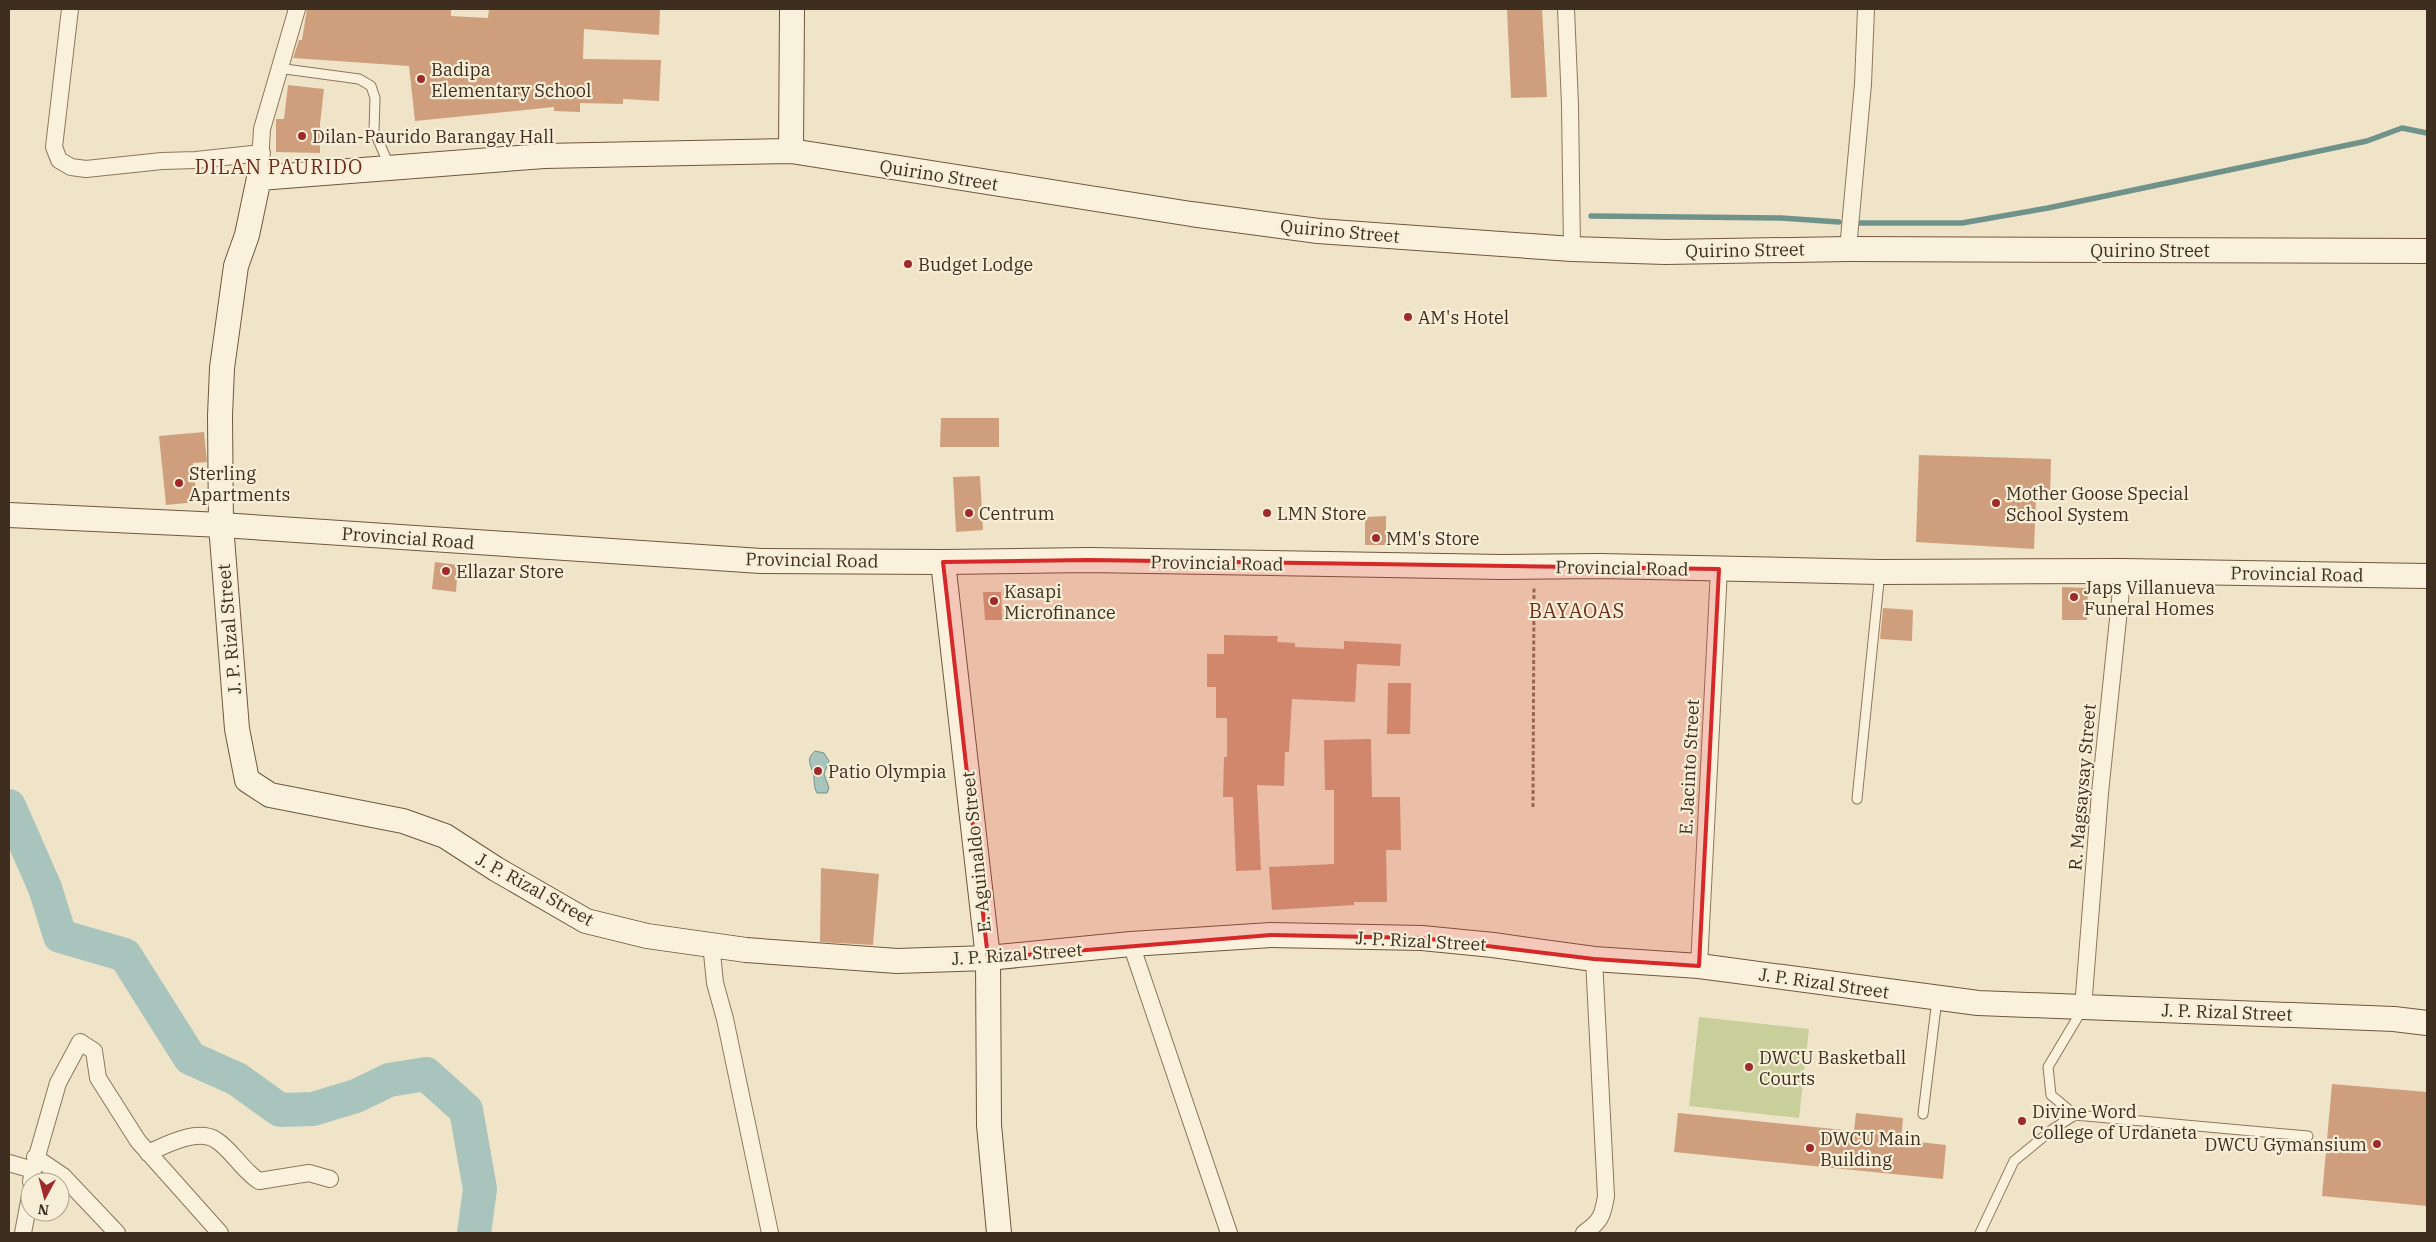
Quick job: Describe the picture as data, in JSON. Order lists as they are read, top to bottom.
{
  "streets": {
    "street": [
      "Quirino Street",
      "Provincial Road",
      "J. P. Rizal Street",
      "E. Jacinto Street",
      "R. Magsaysay Street",
      "E. Aguinaldo Street"
    ]
  },
  "crossings": [
    ["Quirino Street", "J. P. Rizal Street"],
    ["Provincial Road", "J. P. Rizal Street"],
    ["Provincial Road", "E. Jacinto Street"],
    ["Provincial Road", "R. Magsaysay Street"],
    ["Provincial Road", "E. Aguinaldo Street"],
    ["J. P. Rizal Street", "E. Jacinto Street"],
    ["J. P. Rizal Street", "R. Magsaysay Street"],
    ["J. P. Rizal Street", "E. Aguinaldo Street"]
  ],
  "districts": ["DILAN PAURIDO", "BAYAOAS"],
  "places": [
    "Badipa Elementary School",
    "Dilan-Paurido Barangay Hall",
    "Budget Lodge",
    "AM's Hotel",
    "Sterling Apartments",
    "Mother Goose Special School System",
    "Centrum",
    "LMN Store",
    "MM's Store",
    "Ellazar Store",
    "Japs Villanueva Funeral Homes",
    "Kasapi Microfinance",
    "Patio Olympia",
    "DWCU Basketball Courts",
    "Divine Word College of Urdaneta",
    "DWCU Gymansium",
    "DWCU Main Building"
  ],
  "north": "bottom"
}
